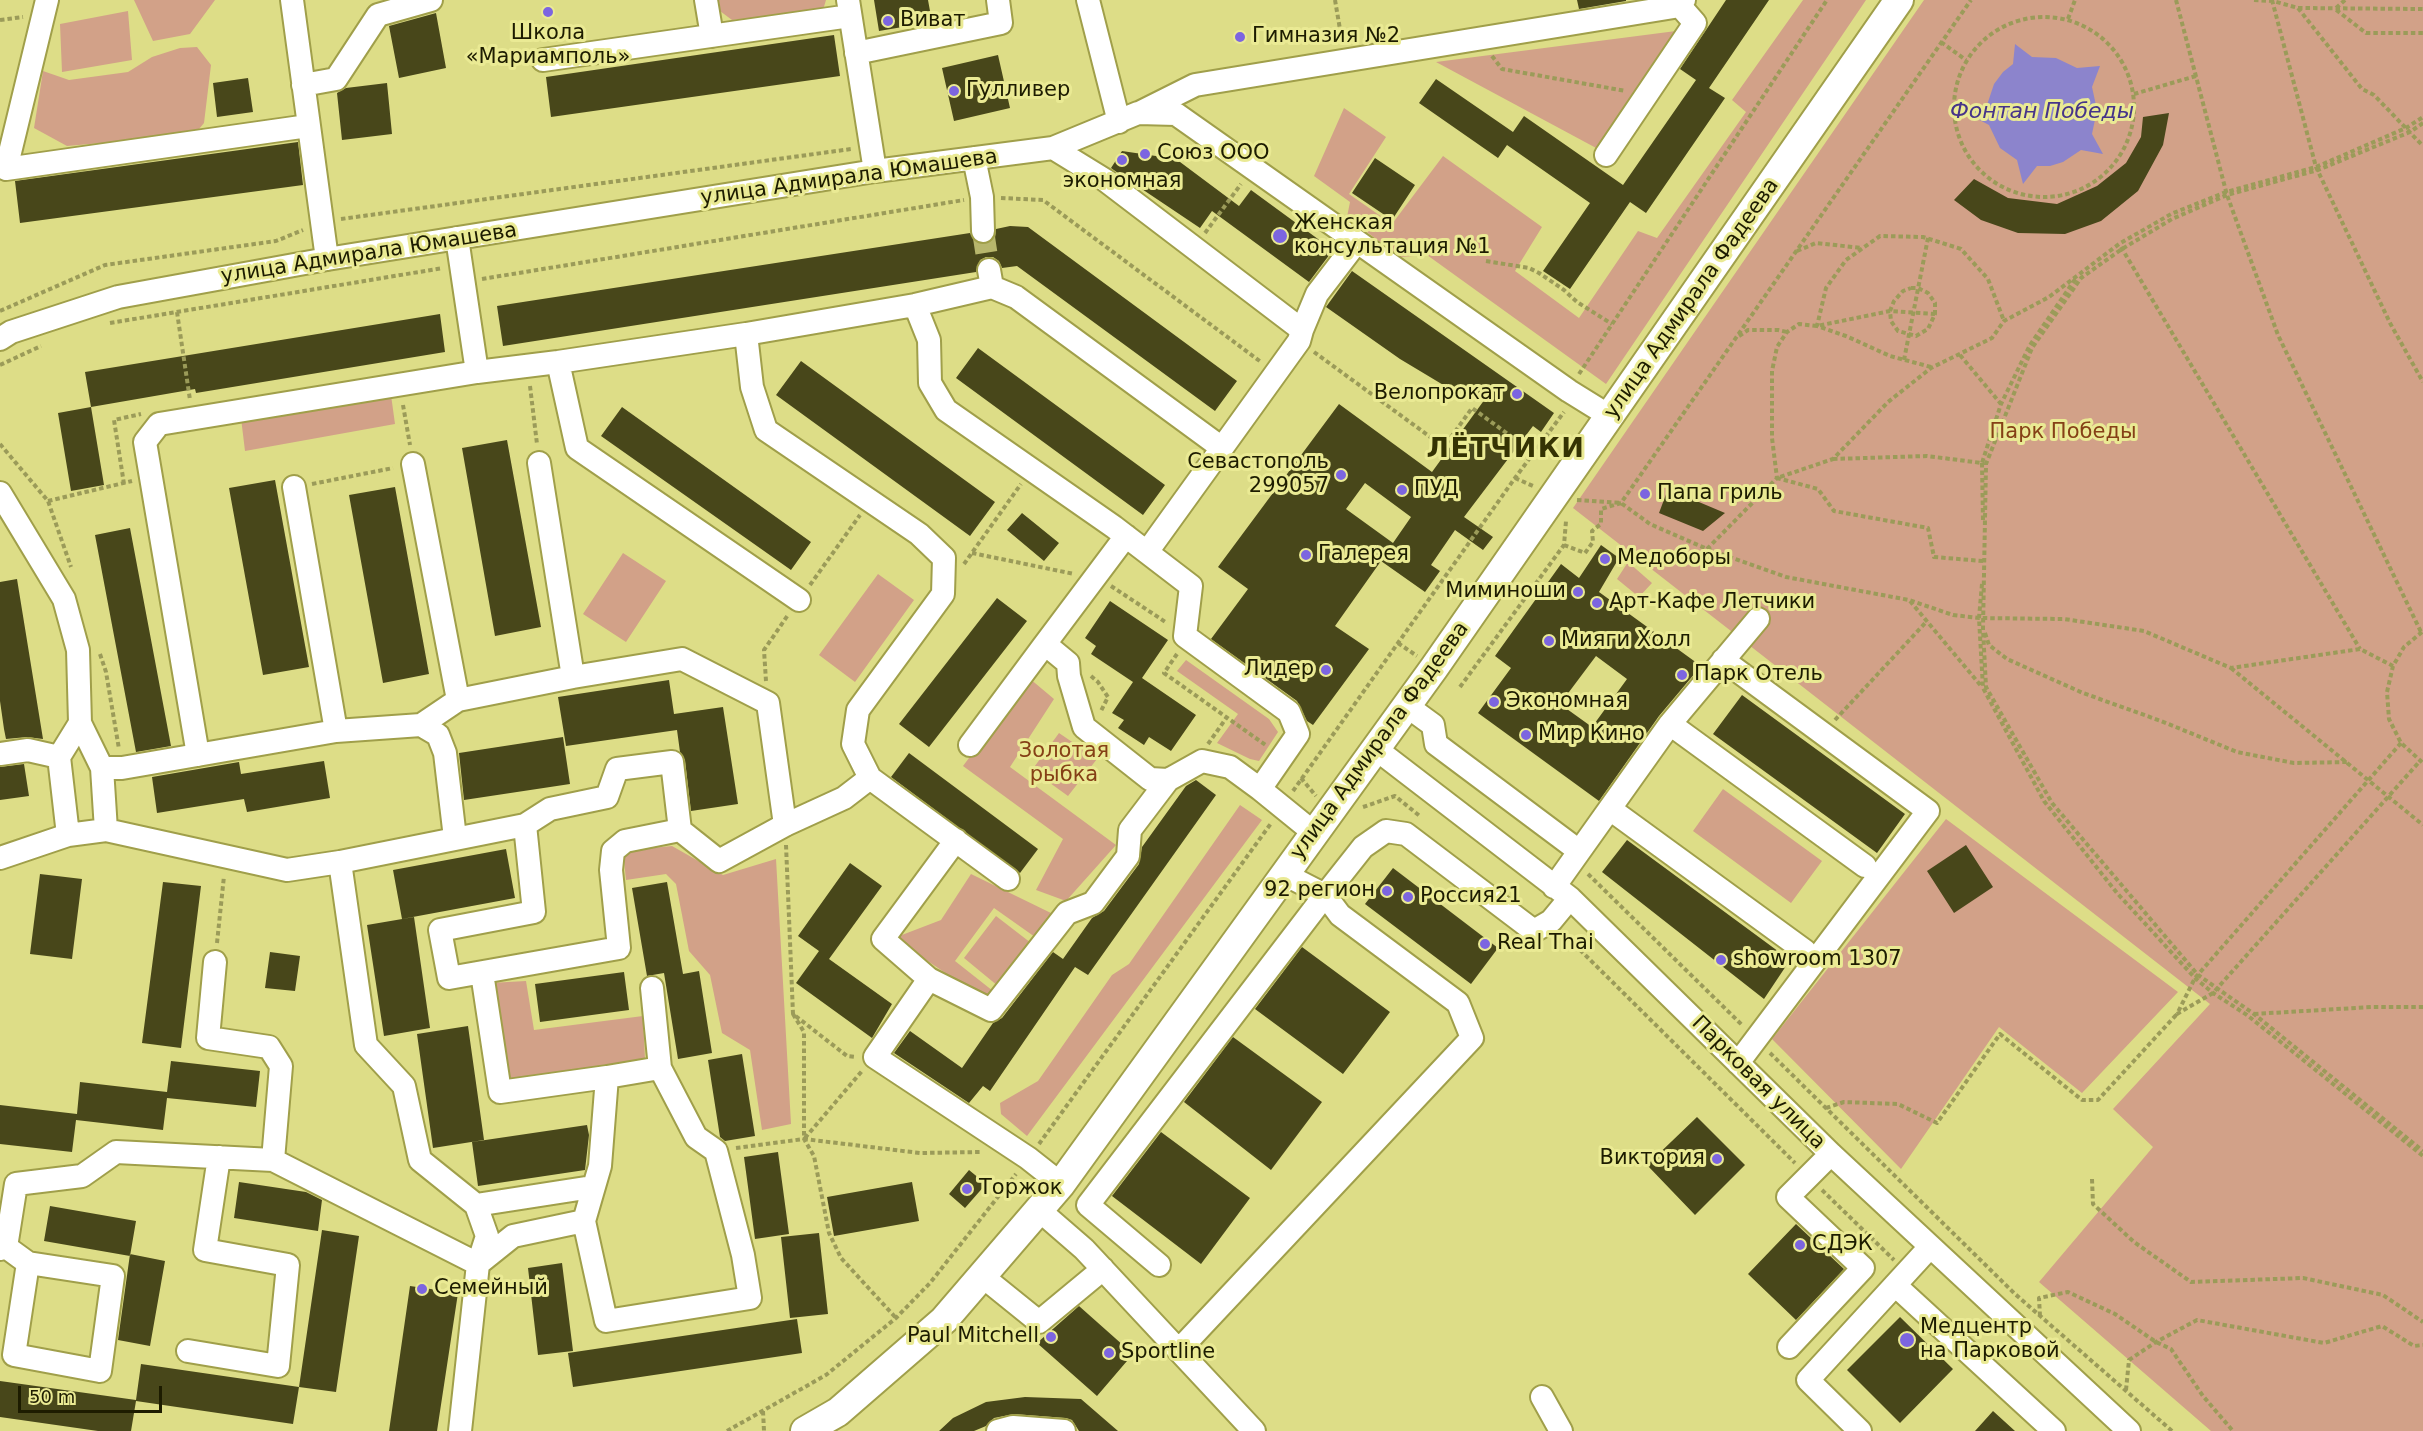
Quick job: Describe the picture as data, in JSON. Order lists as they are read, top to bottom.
{
  "streets": {
    "main road": ["улица Адмирала Фадеева"],
    "street": ["улица Адмирала Юмашева", "Парковая улица"]
  },
  "crossings": [
    ["улица Адмирала Юмашева", "улица Адмирала Фадеева"],
    ["улица Адмирала Фадеева", "Парковая улица"]
  ],
  "districts": ["ЛЁТЧИКИ"],
  "water": ["Фонтан Победы"],
  "parks": ["Парк Победы", "Золотая рыбка"],
  "places": [
    "Школа «Мариамполь»",
    "Виват",
    "Гимназия №2",
    "Гулливер",
    "Союз ООО",
    "экономная",
    "Женская консультация №1",
    "Велопрокат",
    "Севастополь 299057",
    "ПУД",
    "Папа гриль",
    "Галерея",
    "Медоборы",
    "Миминоши",
    "Арт-Кафе Летчики",
    "Мияги Холл",
    "Лидер",
    "Парк Отель",
    "Экономная",
    "Мир Кино",
    "92 регион",
    "Россия21",
    "Real Thai",
    "showroom 1307",
    "Виктория",
    "Торжок",
    "СДЭК",
    "Семейный",
    "Paul Mitchell",
    "Медцентр на Парковой",
    "Sportline"
  ],
  "scale_bar": "50 m"
}
